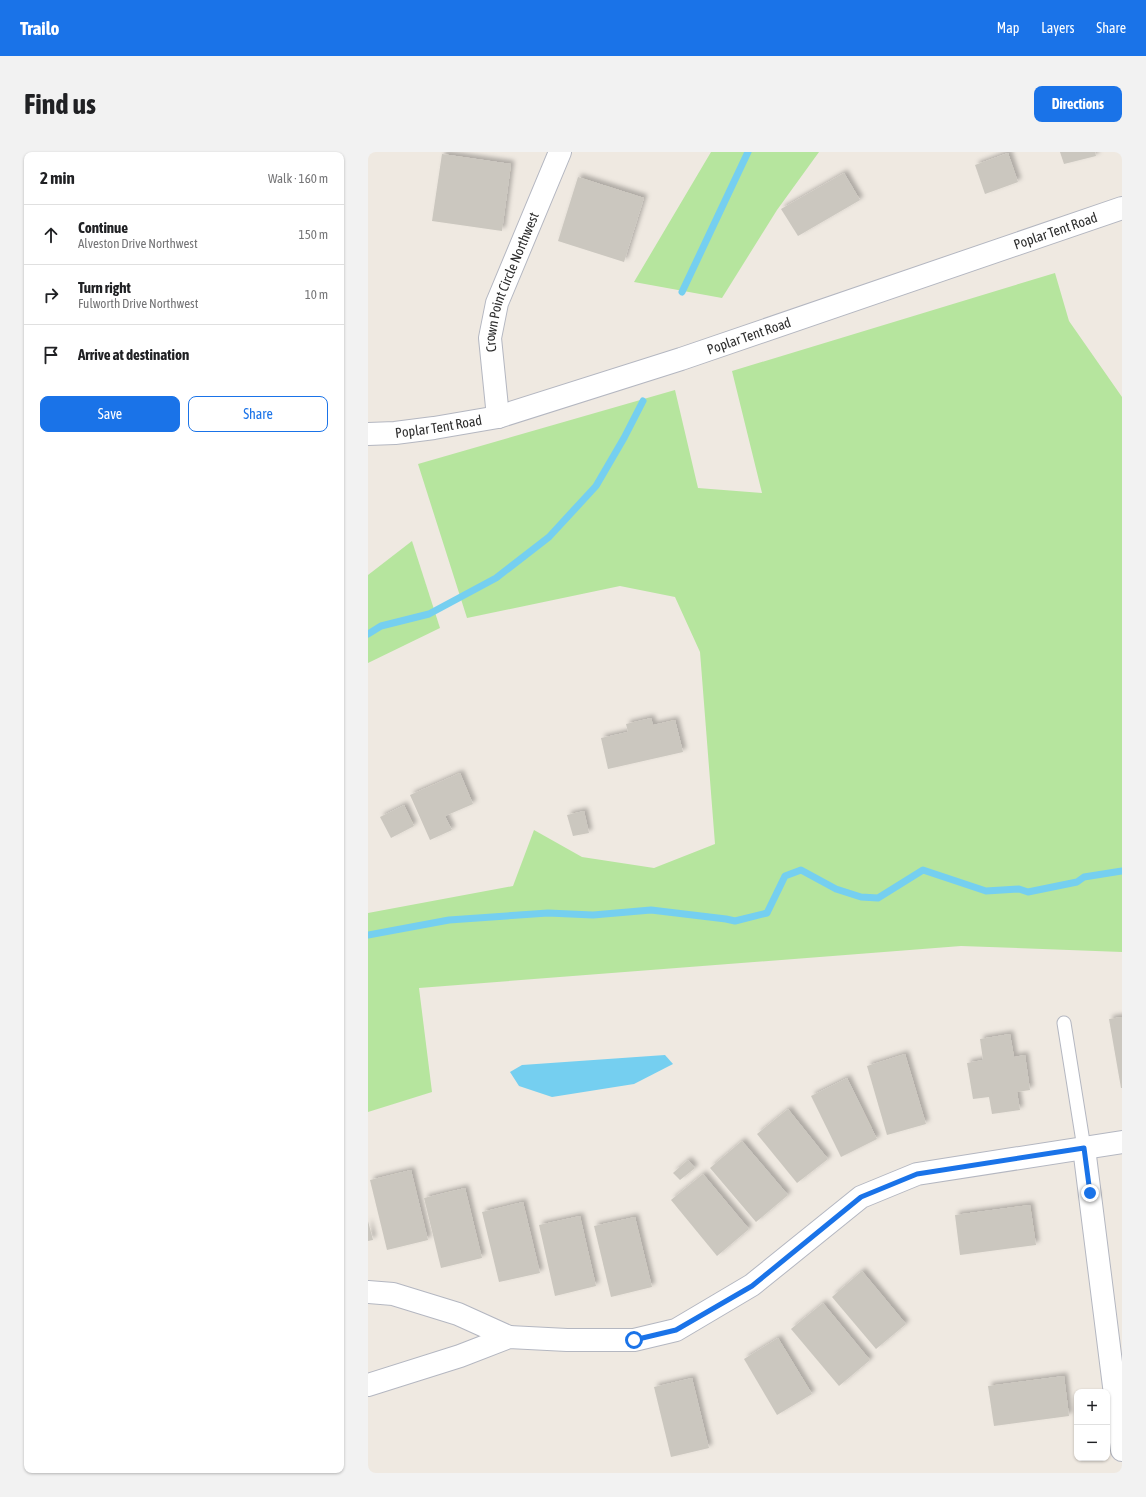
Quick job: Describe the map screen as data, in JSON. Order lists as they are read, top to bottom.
{
  "streets": {
    "street": ["Poplar Tent Road", "Crown Point Circle Northwest"]
  },
  "crossings": [
    ["Poplar Tent Road", "Crown Point Circle Northwest"]
  ],
  "page": {
    "header": "Trailo",
    "nav": ["Map", "Layers", "Share"],
    "buttons": [
      "Directions",
      ["Save", "Share"]
    ],
    "title": "Find us",
    "heading": ["2 min", "Walk · 160 m"],
    "list": [
      ["Continue", "Alveston Drive Northwest", "150 m"],
      ["Turn right", "Fulworth Drive Northwest", "10 m"],
      "Arrive at destination"
    ],
    "map_buttons": ["+", "−"]
  }
}
